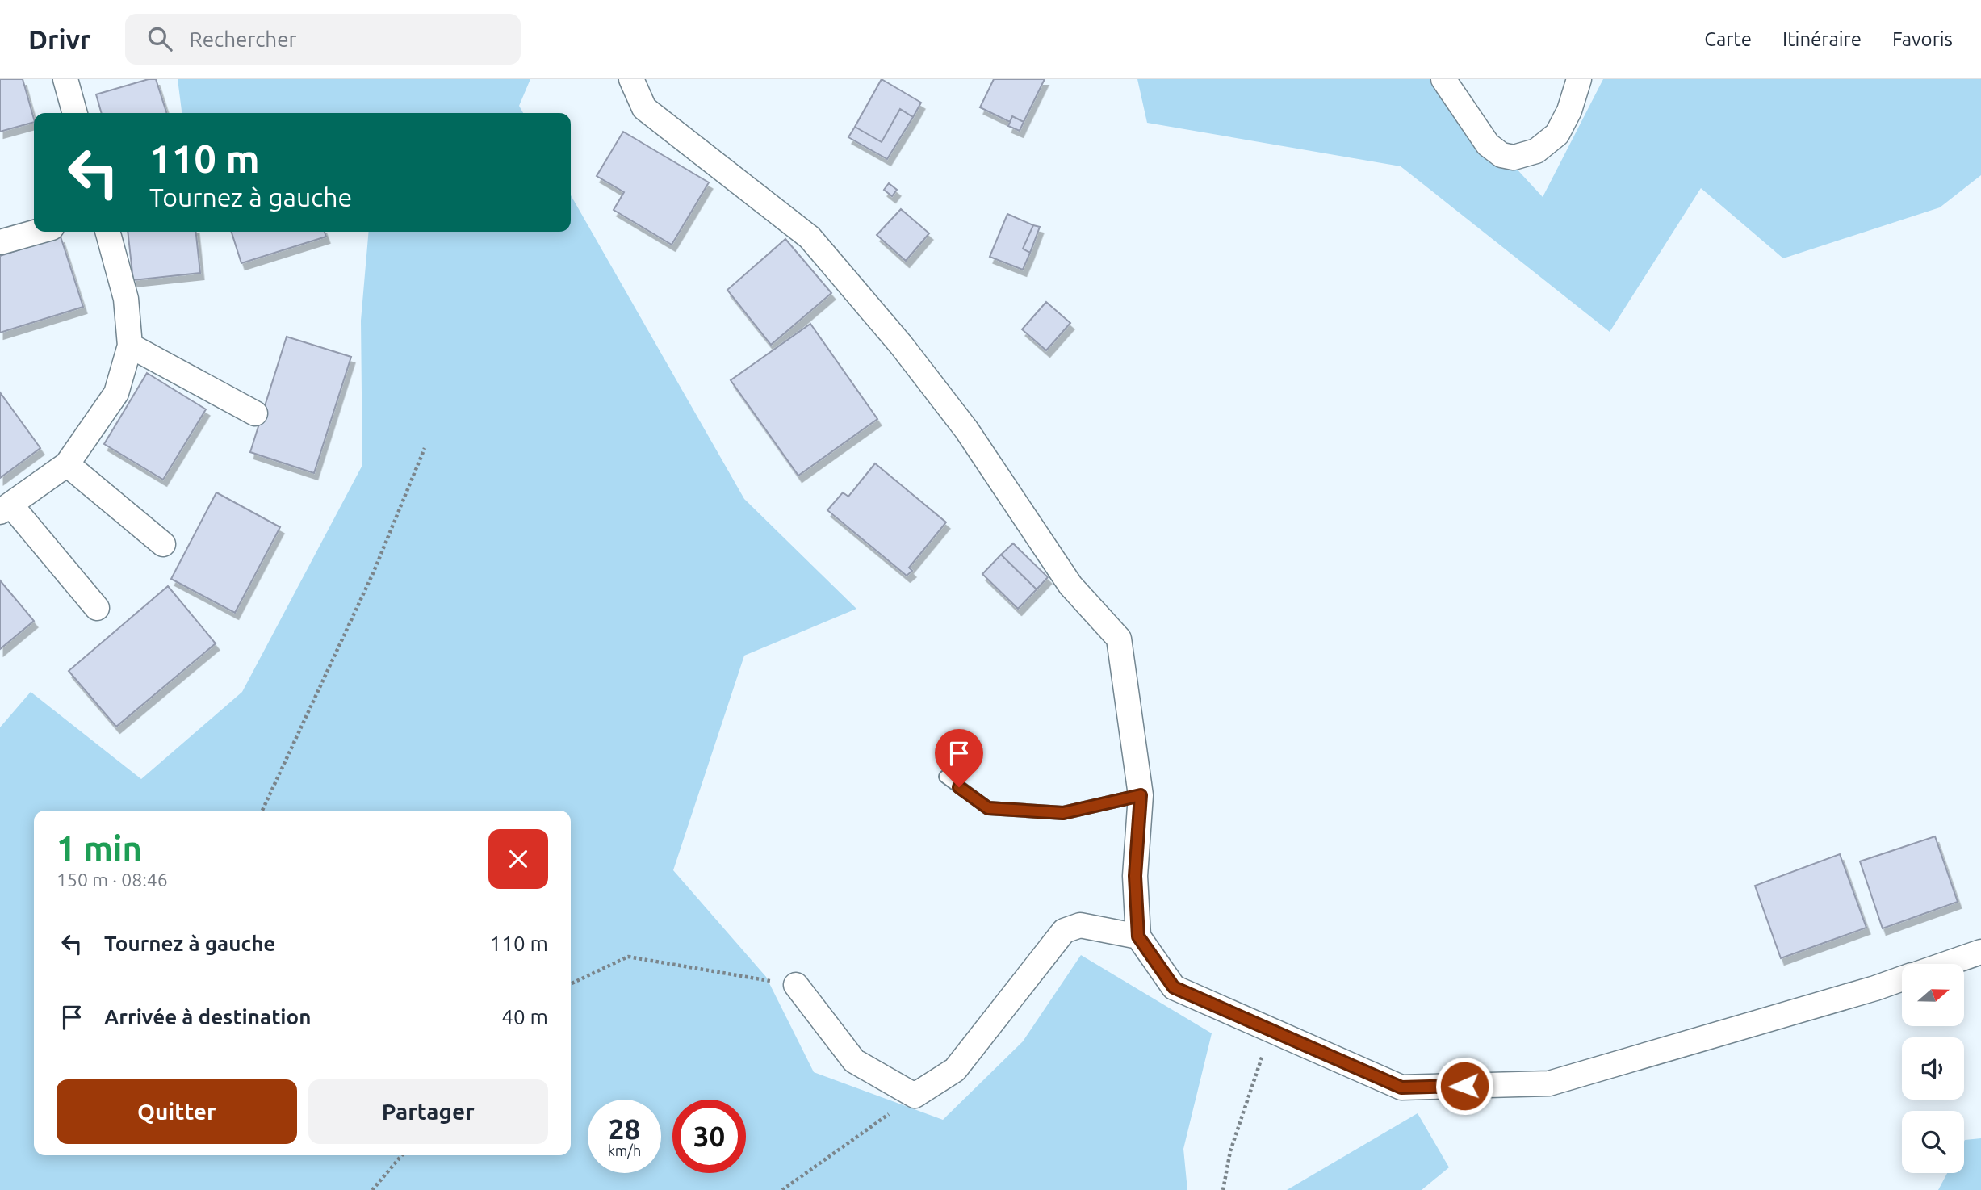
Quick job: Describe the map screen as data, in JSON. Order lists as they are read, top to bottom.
{
  "north": "right",
  "page": {
    "header": "Drivr",
    "search": "Rechercher",
    "nav": ["Carte", "Itinéraire", "Favoris"],
    "turn": ["110 m", "Tournez à gauche"],
    "heading": ["1 min", "150 m · 08:46"],
    "list": [
      {
        "name": "Tournez à gauche",
        "value": "110 m"
      },
      {
        "name": "Arrivée à destination",
        "value": "40 m"
      }
    ],
    "buttons": ["Quitter", "Partager"],
    "speed": "28 km/h",
    "limit": "30"
  }
}
